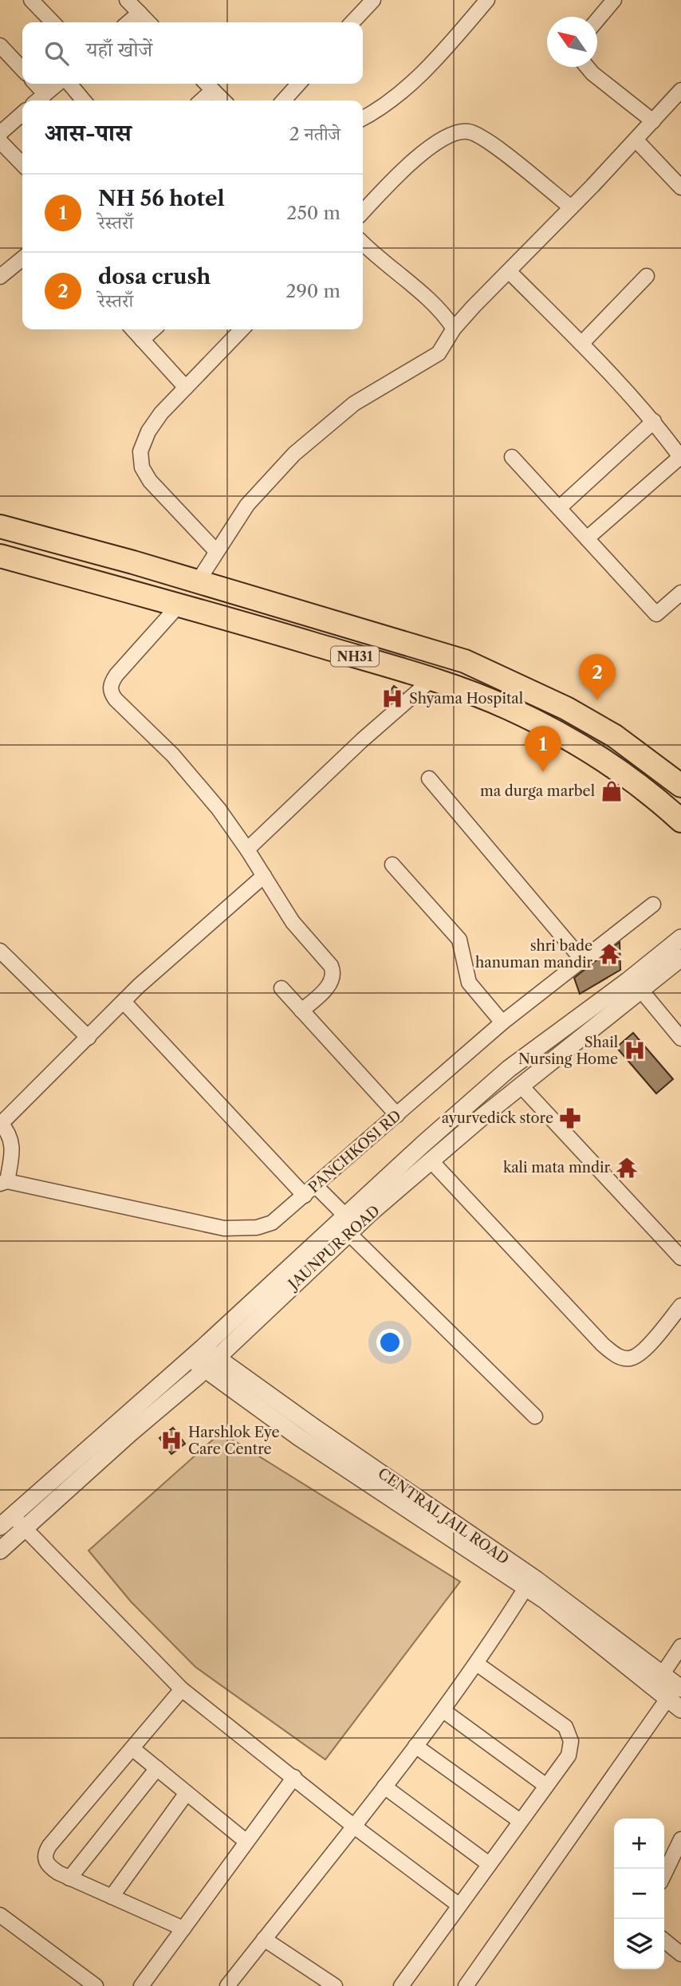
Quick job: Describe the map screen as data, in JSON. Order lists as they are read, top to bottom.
{
  "streets": {
    "highway": ["NH31"],
    "street": ["PANCHKOSI RD", "JAUNPUR ROAD", "CENTRAL JAIL ROAD"]
  },
  "crossings": [
    ["JAUNPUR ROAD", "CENTRAL JAIL ROAD"]
  ],
  "places": {
    "hospital": ["Shyama Hospital", "Shail Nursing Home", "Harshlok Eye Care Centre"],
    "shop": ["ma durga marbel"],
    "temple": ["shri bade hanuman mandir", "kali mata mndir"],
    "pharmacy": ["ayurvedick store"]
  },
  "north": "top left",
  "page": {
    "search": "यहाँ खोजें",
    "heading": ["आस-पास", "2 नतीजे"],
    "list": [
      {
        "mark": "1",
        "name": "NH 56 hotel",
        "note": "रेस्तराँ",
        "value": "250 m"
      },
      {
        "mark": "2",
        "name": "dosa crush",
        "note": "रेस्तराँ",
        "value": "290 m"
      }
    ],
    "pins": ["2", "1"],
    "map_buttons": ["+", "−"]
  }
}
